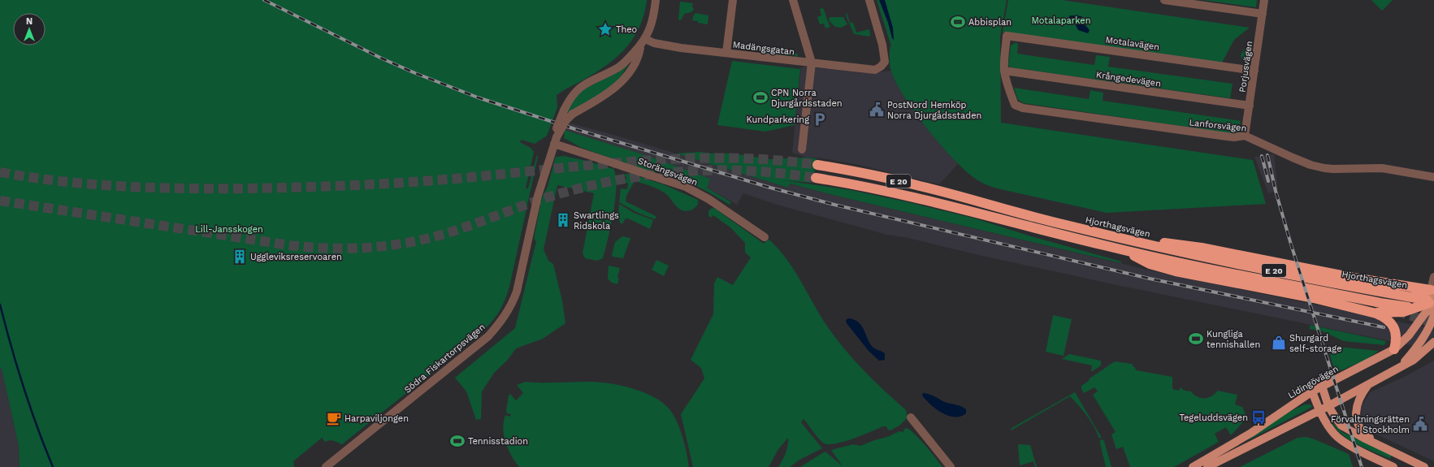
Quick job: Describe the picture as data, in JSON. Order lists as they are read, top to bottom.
{
  "streets": {
    "highway": ["E 20", "Hjorthagsvägen"],
    "main road": ["Lidingövägen"],
    "street": [
      "Motalavägen",
      "Madängsgatan",
      "Porjusvägen",
      "Krångedevägen",
      "Lanforsvägen",
      "Storängsvägen",
      "Södra Fiskartorpsvägen"
    ]
  },
  "crossings": [
    ["Motalavägen", "Porjusvägen"],
    ["Motalavägen", "Krångedevägen"],
    ["Motalavägen", "Lanforsvägen"],
    ["Porjusvägen", "Krångedevägen"],
    ["Porjusvägen", "Lanforsvägen"],
    ["Krångedevägen", "Lanforsvägen"],
    ["Storängsvägen", "Södra Fiskartorpsvägen"]
  ],
  "parks": ["Motalaparken", "Lill-Jansskogen"],
  "places": {
    "sports": [
      "Abbisplan",
      "CPN Norra Djurgårdsstaden",
      "Kungliga tennishallen",
      "Tennisstadion"
    ],
    "place": ["Theo"],
    "public building": ["PostNord Hemköp Norra Djurgådsstaden", "Förvaltningsrätten i Stockholm"],
    "parking": ["Kundparkering"],
    "building": ["Swartlings Ridskola", "Uggleviksreservoaren"],
    "shop": ["Shurgard self-storage"],
    "bus stop": ["Tegeluddsvägen"],
    "cafe": ["Harpaviljongen"]
  },
  "north": "top"
}
